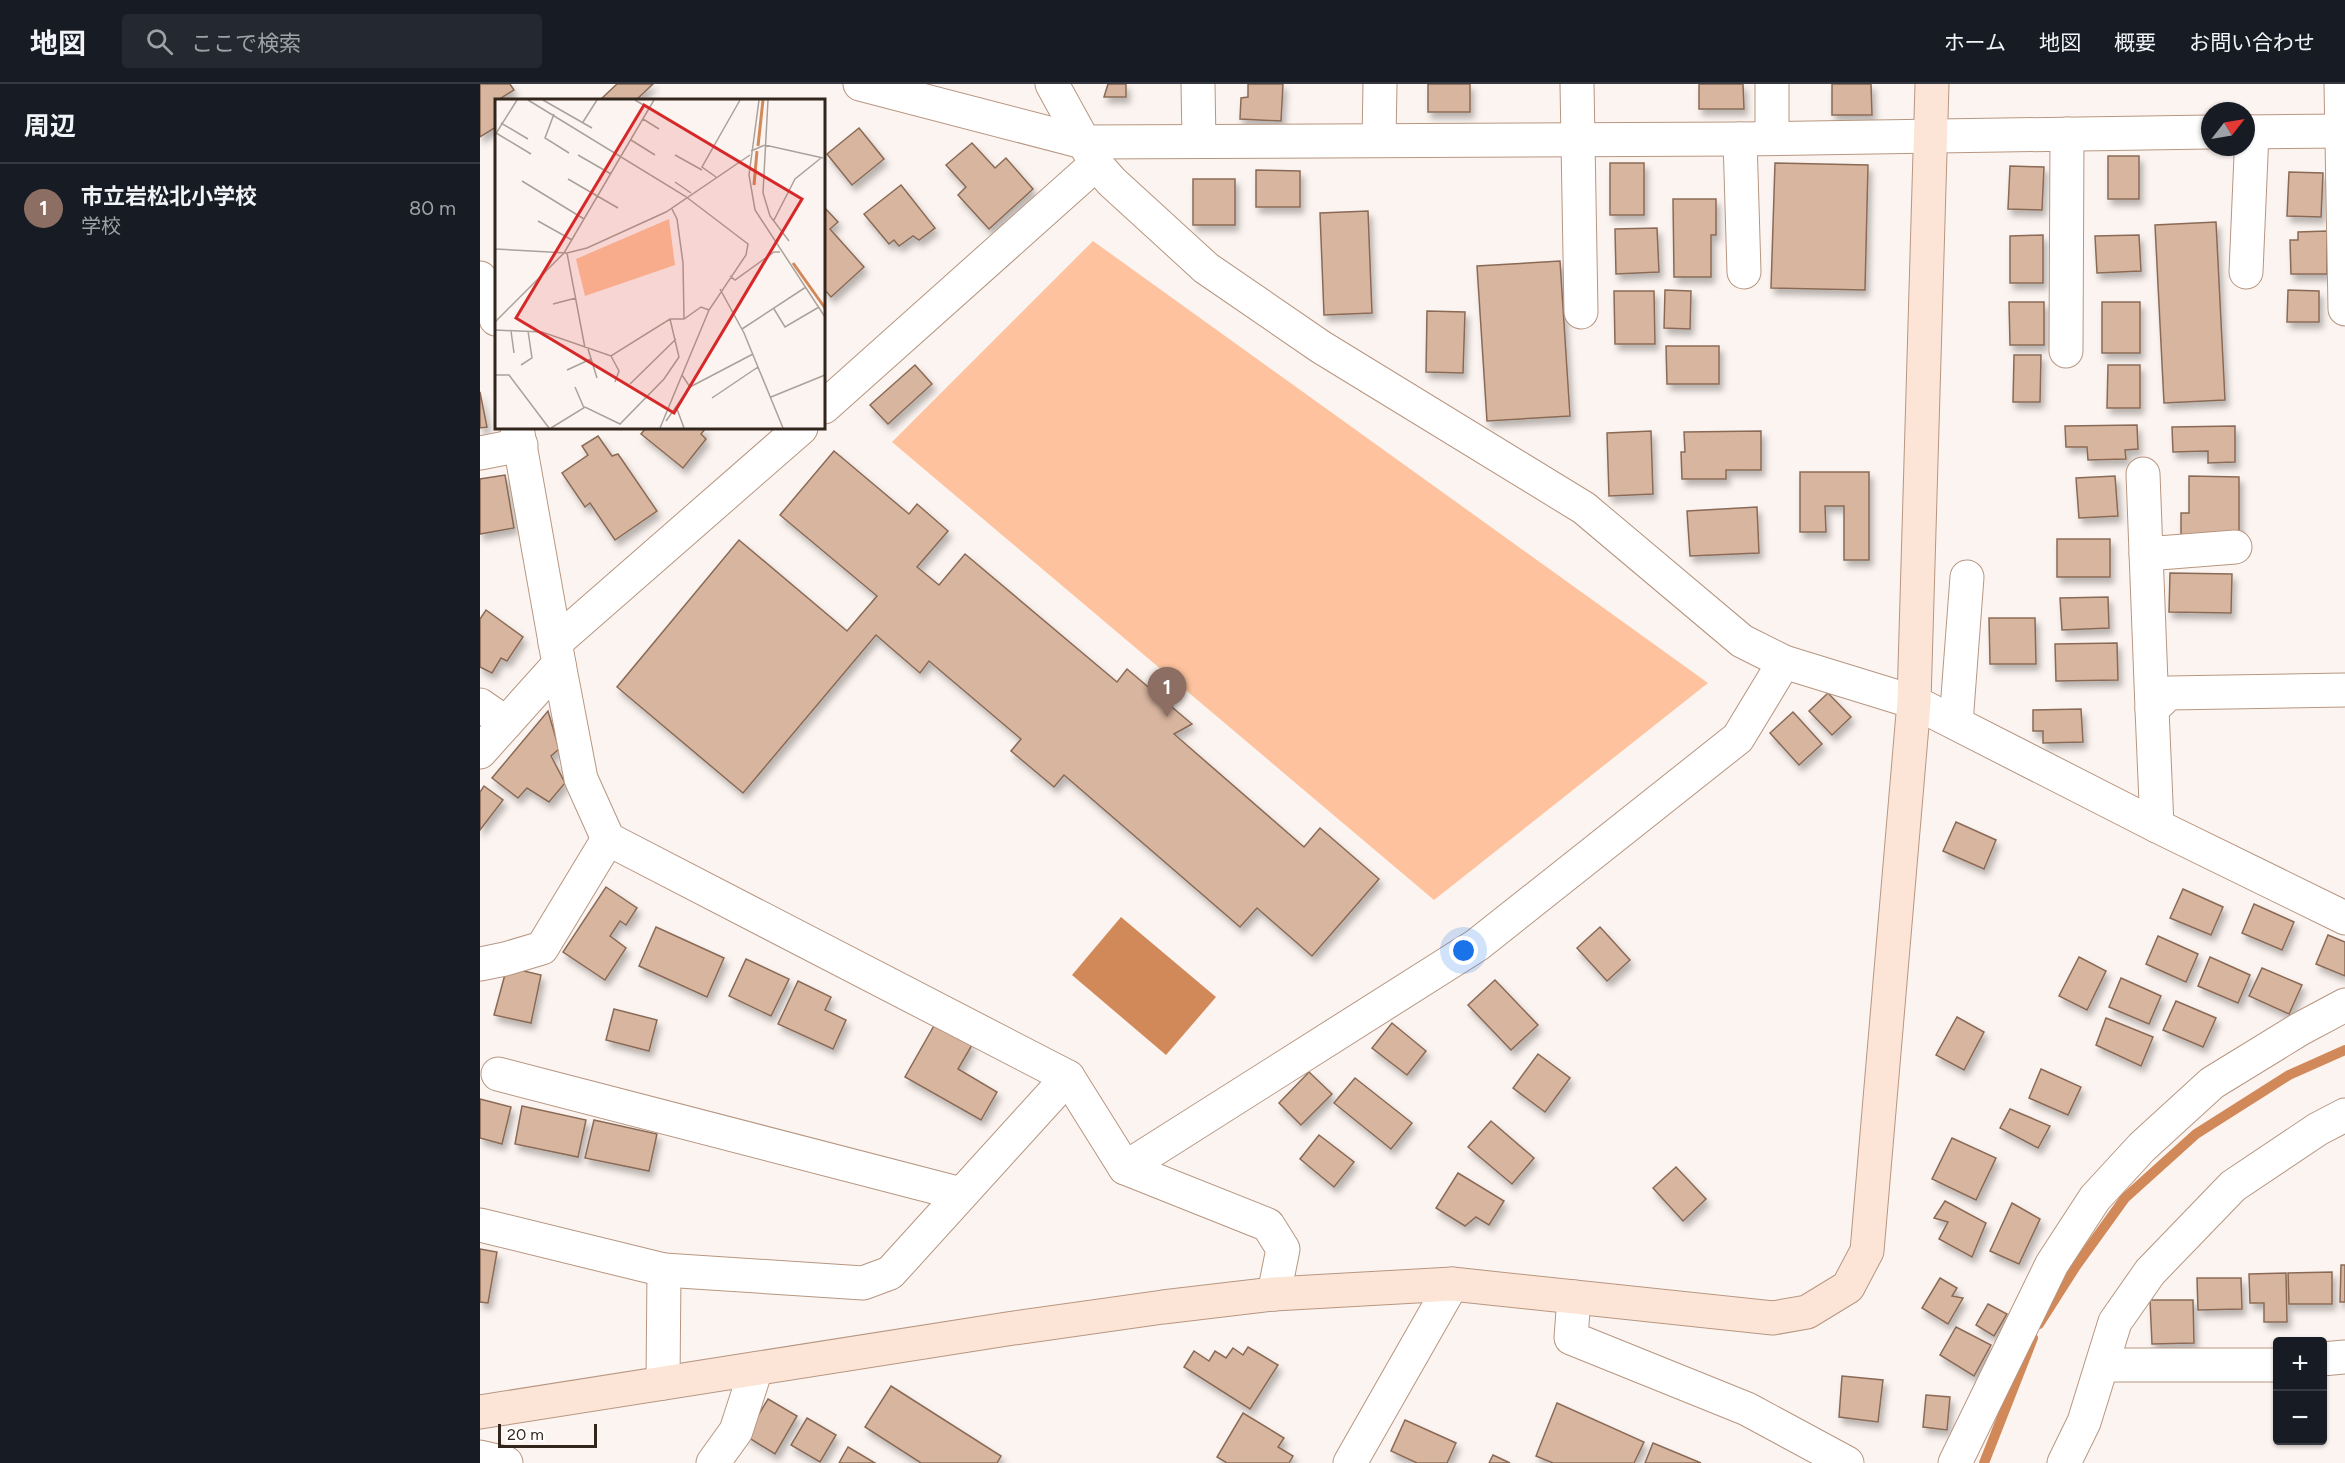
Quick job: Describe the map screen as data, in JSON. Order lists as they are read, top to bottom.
{
  "scale_bar": "20 m",
  "north": "top right",
  "page": {
    "header": "地図",
    "search": "ここで検索",
    "nav": [
      "ホーム",
      "地図",
      "概要",
      "お問い合わせ"
    ],
    "heading": "周辺",
    "list": [
      {
        "mark": "1",
        "name": "市立岩松北小学校",
        "note": "学校",
        "value": "80 m"
      }
    ],
    "pins": "1",
    "map_buttons": ["+", "−"],
    "scale": "20 m"
  }
}
